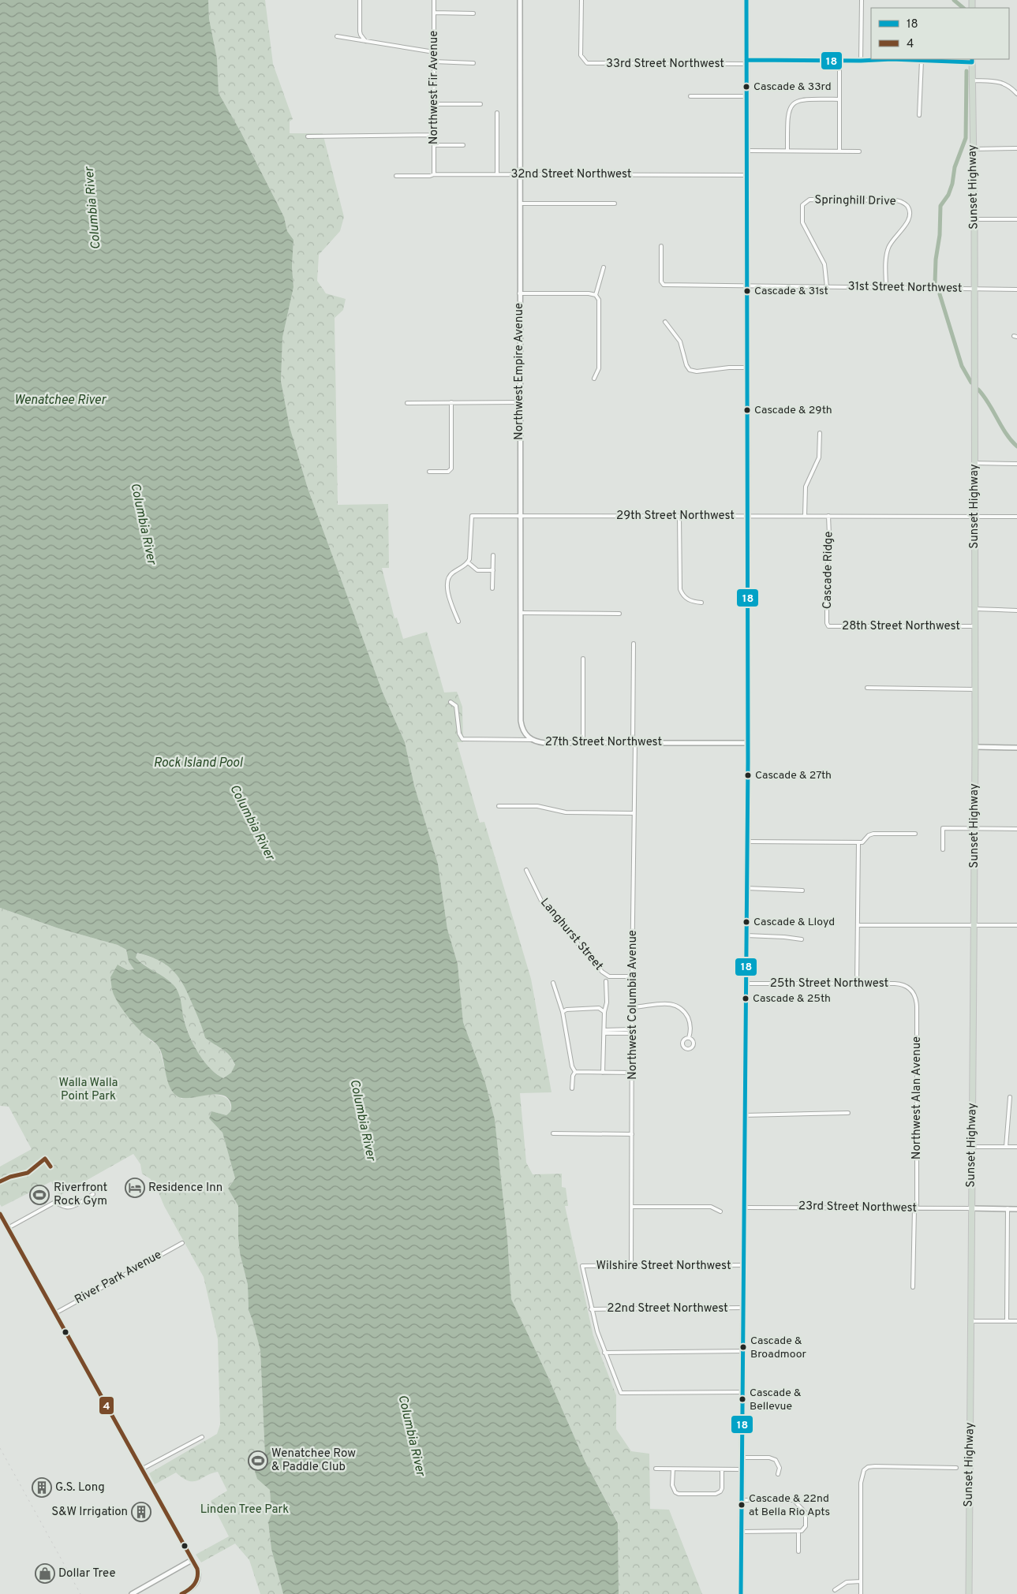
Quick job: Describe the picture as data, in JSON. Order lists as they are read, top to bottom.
{
  "streets": {
    "highway": ["Sunset Highway"],
    "street": [
      "33rd Street Northwest",
      "Northwest Fir Avenue",
      "32nd Street Northwest",
      "Springhill Drive",
      "31st Street Northwest",
      "Northwest Empire Avenue",
      "29th Street Northwest",
      "Cascade Ridge",
      "28th Street Northwest",
      "27th Street Northwest",
      "Langhurst Street",
      "25th Street Northwest",
      "Northwest Columbia Avenue",
      "Northwest Alan Avenue",
      "23rd Street Northwest",
      "Wilshire Street Northwest",
      "River Park Avenue",
      "22nd Street Northwest"
    ]
  },
  "crossings": [
    ["33rd Street Northwest", "Sunset Highway"],
    ["Northwest Fir Avenue", "32nd Street Northwest"],
    ["32nd Street Northwest", "Northwest Empire Avenue"],
    ["Sunset Highway", "31st Street Northwest"],
    ["Sunset Highway", "29th Street Northwest"],
    ["Sunset Highway", "28th Street Northwest"],
    ["Sunset Highway", "23rd Street Northwest"],
    ["Springhill Drive", "31st Street Northwest"],
    ["Northwest Empire Avenue", "29th Street Northwest"],
    ["Northwest Empire Avenue", "27th Street Northwest"],
    ["29th Street Northwest", "Cascade Ridge"],
    ["Cascade Ridge", "28th Street Northwest"],
    ["27th Street Northwest", "Northwest Columbia Avenue"],
    ["Langhurst Street", "Northwest Columbia Avenue"],
    ["25th Street Northwest", "Northwest Alan Avenue"],
    ["Northwest Columbia Avenue", "Wilshire Street Northwest"],
    ["Northwest Alan Avenue", "23rd Street Northwest"],
    ["Wilshire Street Northwest", "22nd Street Northwest"]
  ],
  "water": ["Columbia River", "Wenatchee River", "Rock Island Pool"],
  "parks": ["Walla Walla Point Park", "Linden Tree Park"],
  "places": {
    "other": [
      "Cascade & 33rd",
      "Cascade & 31st",
      "Cascade & 29th",
      "Cascade & 27th",
      "Cascade & Lloyd",
      "Cascade & 25th",
      "Cascade & Broadmoor",
      "Cascade & Bellevue",
      "Cascade & 22nd at Bella Rio Apts"
    ],
    "hotel": ["Residence Inn"],
    "sports": ["Riverfront Rock Gym", "Wenatchee Row & Paddle Club"],
    "building": ["G.S. Long", "S&W Irrigation"],
    "shop": ["Dollar Tree"]
  },
  "lines": ["transit line 18", "transit line 4"],
  "legend": ["18", "4"]
}
